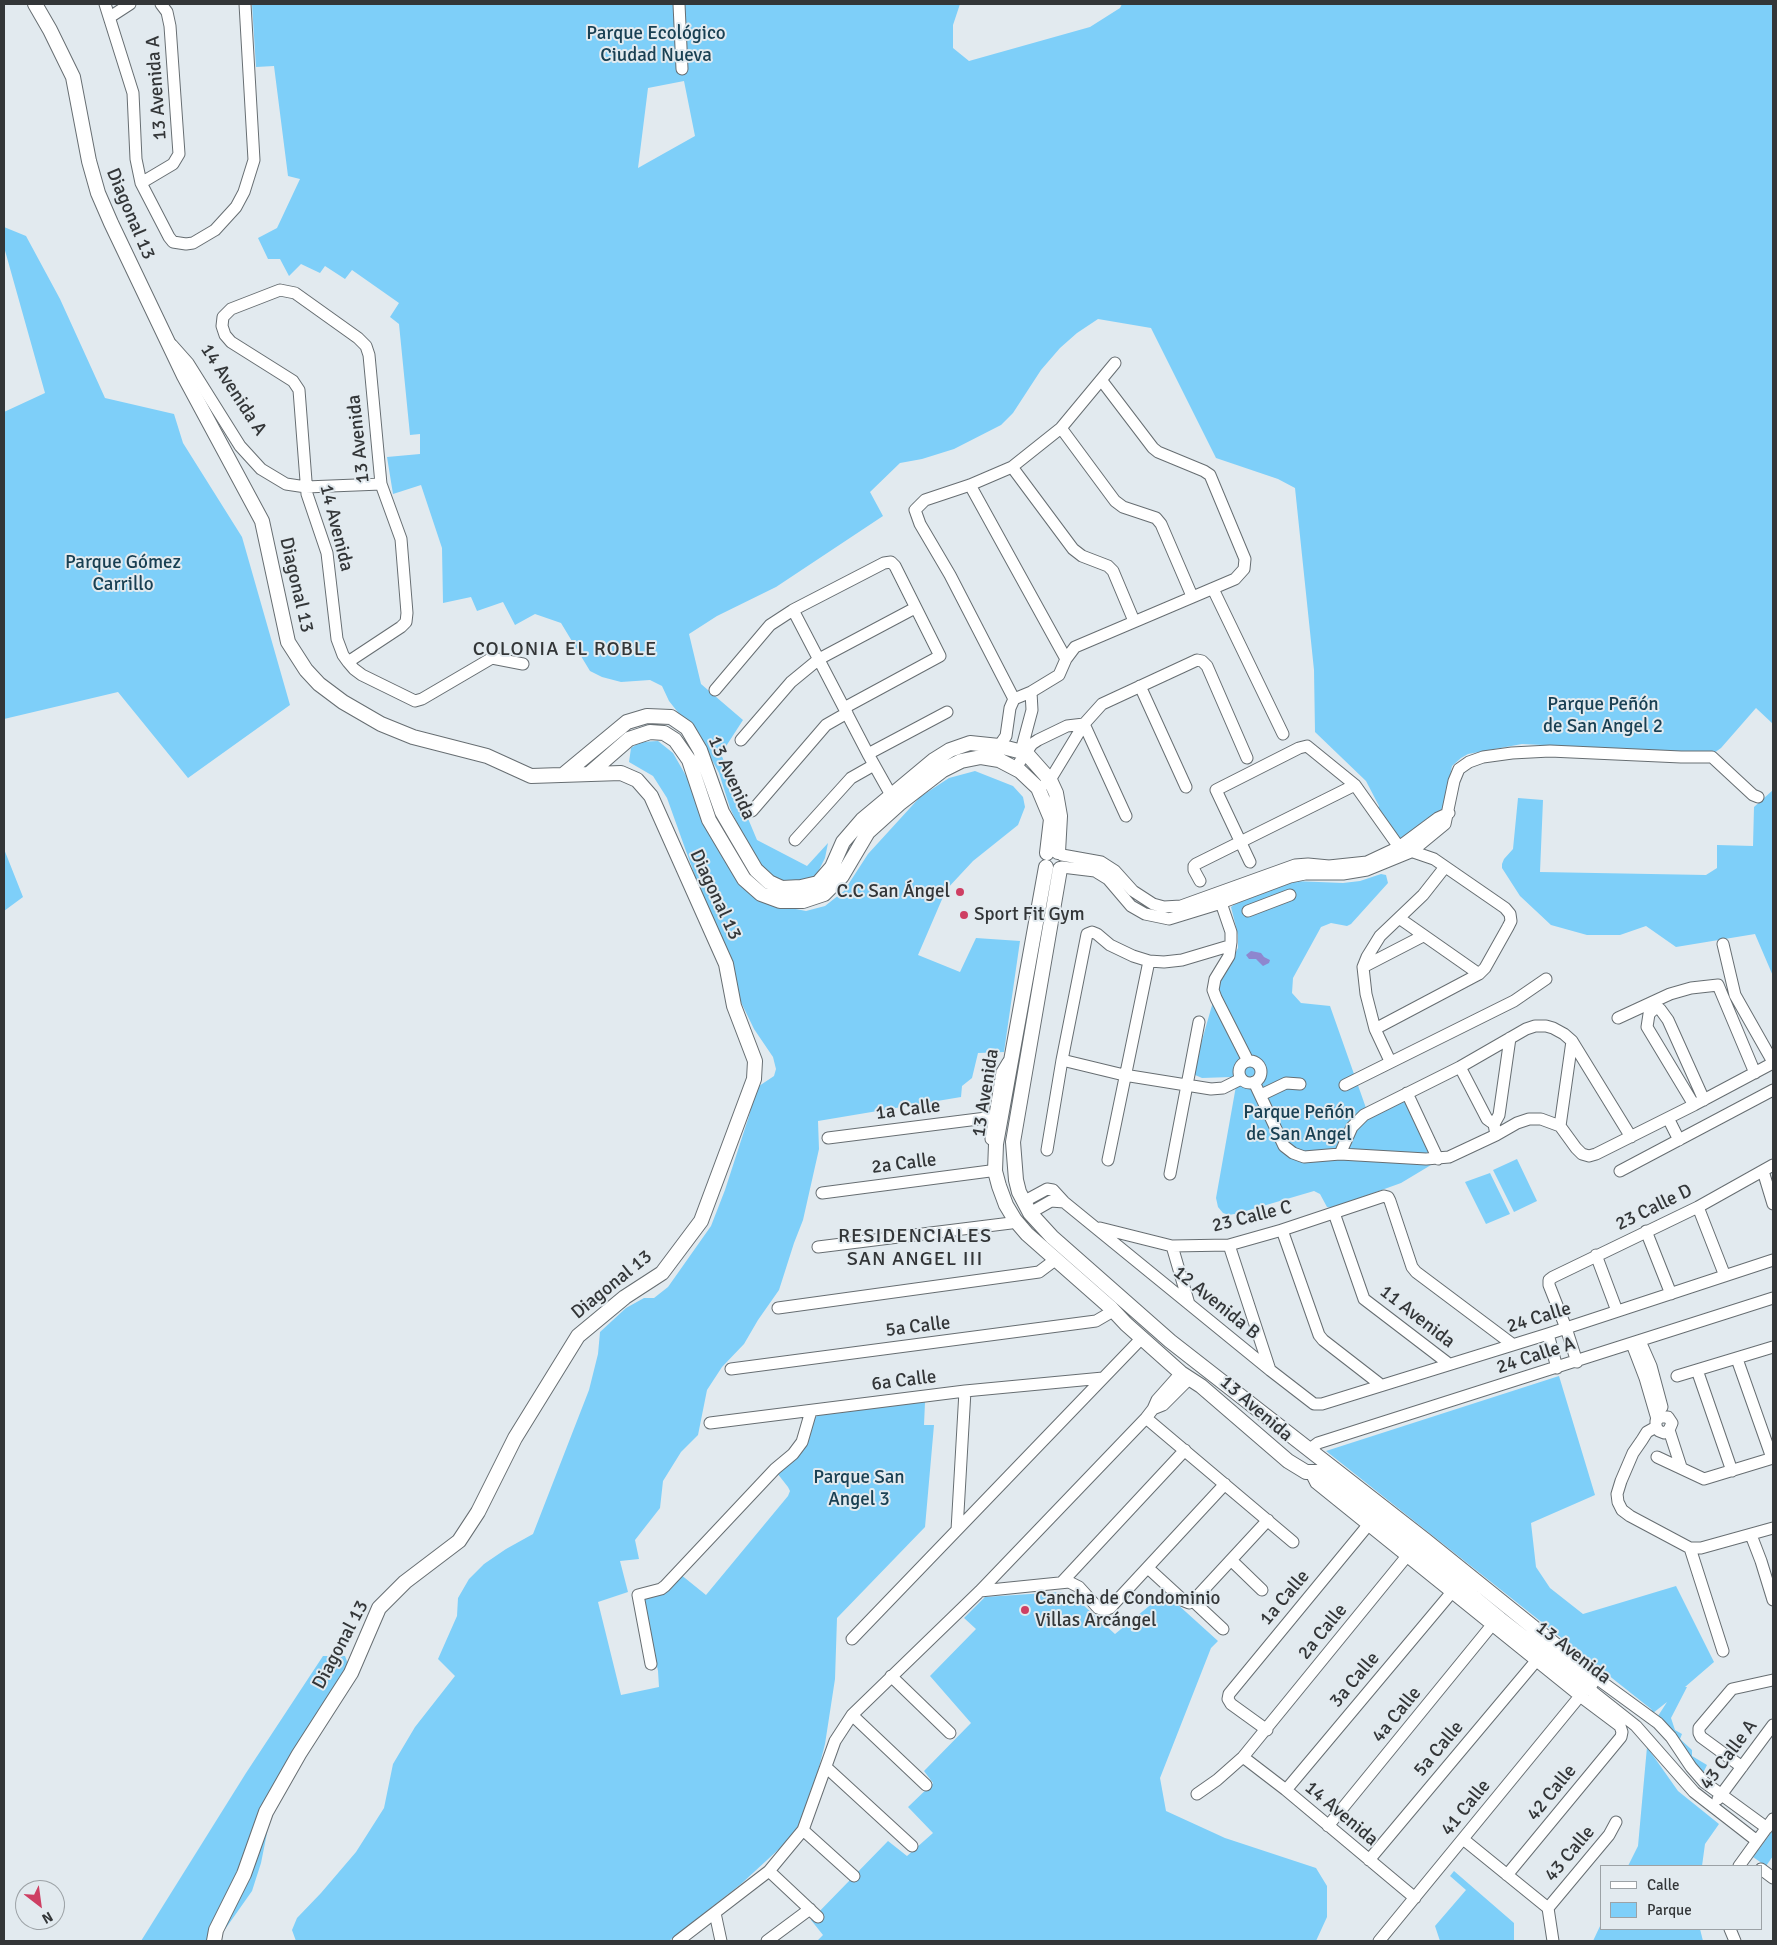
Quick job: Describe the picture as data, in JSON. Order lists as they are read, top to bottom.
{
  "streets": {
    "street": [
      "13 Avenida A",
      "Diagonal 13",
      "14 Avenida A",
      "13 Avenida",
      "14 Avenida",
      "1a Calle",
      "2a Calle",
      "23 Calle D",
      "23 Calle C",
      "12 Avenida B",
      "11 Avenida",
      "24 Calle",
      "5a Calle",
      "24 Calle A",
      "6a Calle",
      "3a Calle",
      "4a Calle",
      "43 Calle A",
      "42 Calle",
      "41 Calle",
      "43 Calle"
    ]
  },
  "crossings": [
    ["Diagonal 13", "14 Avenida A"],
    ["Diagonal 13", "13 Avenida"],
    ["14 Avenida A", "14 Avenida"],
    ["13 Avenida", "14 Avenida"],
    ["13 Avenida", "12 Avenida B"],
    ["13 Avenida", "5a Calle"],
    ["13 Avenida", "24 Calle A"],
    ["13 Avenida", "43 Calle A"],
    ["13 Avenida", "42 Calle"],
    ["13 Avenida", "41 Calle"],
    ["14 Avenida", "2a Calle"],
    ["14 Avenida", "5a Calle"],
    ["14 Avenida", "3a Calle"],
    ["14 Avenida", "4a Calle"],
    ["14 Avenida", "41 Calle"],
    ["1a Calle", "2a Calle"],
    ["23 Calle D", "24 Calle"],
    ["23 Calle C", "12 Avenida B"],
    ["23 Calle C", "11 Avenida"],
    ["23 Calle C", "24 Calle"],
    ["12 Avenida B", "24 Calle"],
    ["11 Avenida", "24 Calle"],
    ["42 Calle", "41 Calle"]
  ],
  "districts": ["COLONIA EL ROBLE", "RESIDENCIALES SAN ANGEL III"],
  "parks": [
    "Parque Ecológico Ciudad Nueva",
    "Parque Gómez Carrillo",
    "Parque Peñón de San Angel 2",
    "Parque Peñón de San Angel",
    "Parque San Angel 3"
  ],
  "places": ["C.C San Ángel", "Sport Fit Gym", "Cancha de Condominio Villas Arcángel"],
  "legend": ["Calle", "Parque"],
  "north": "bottom right"
}
